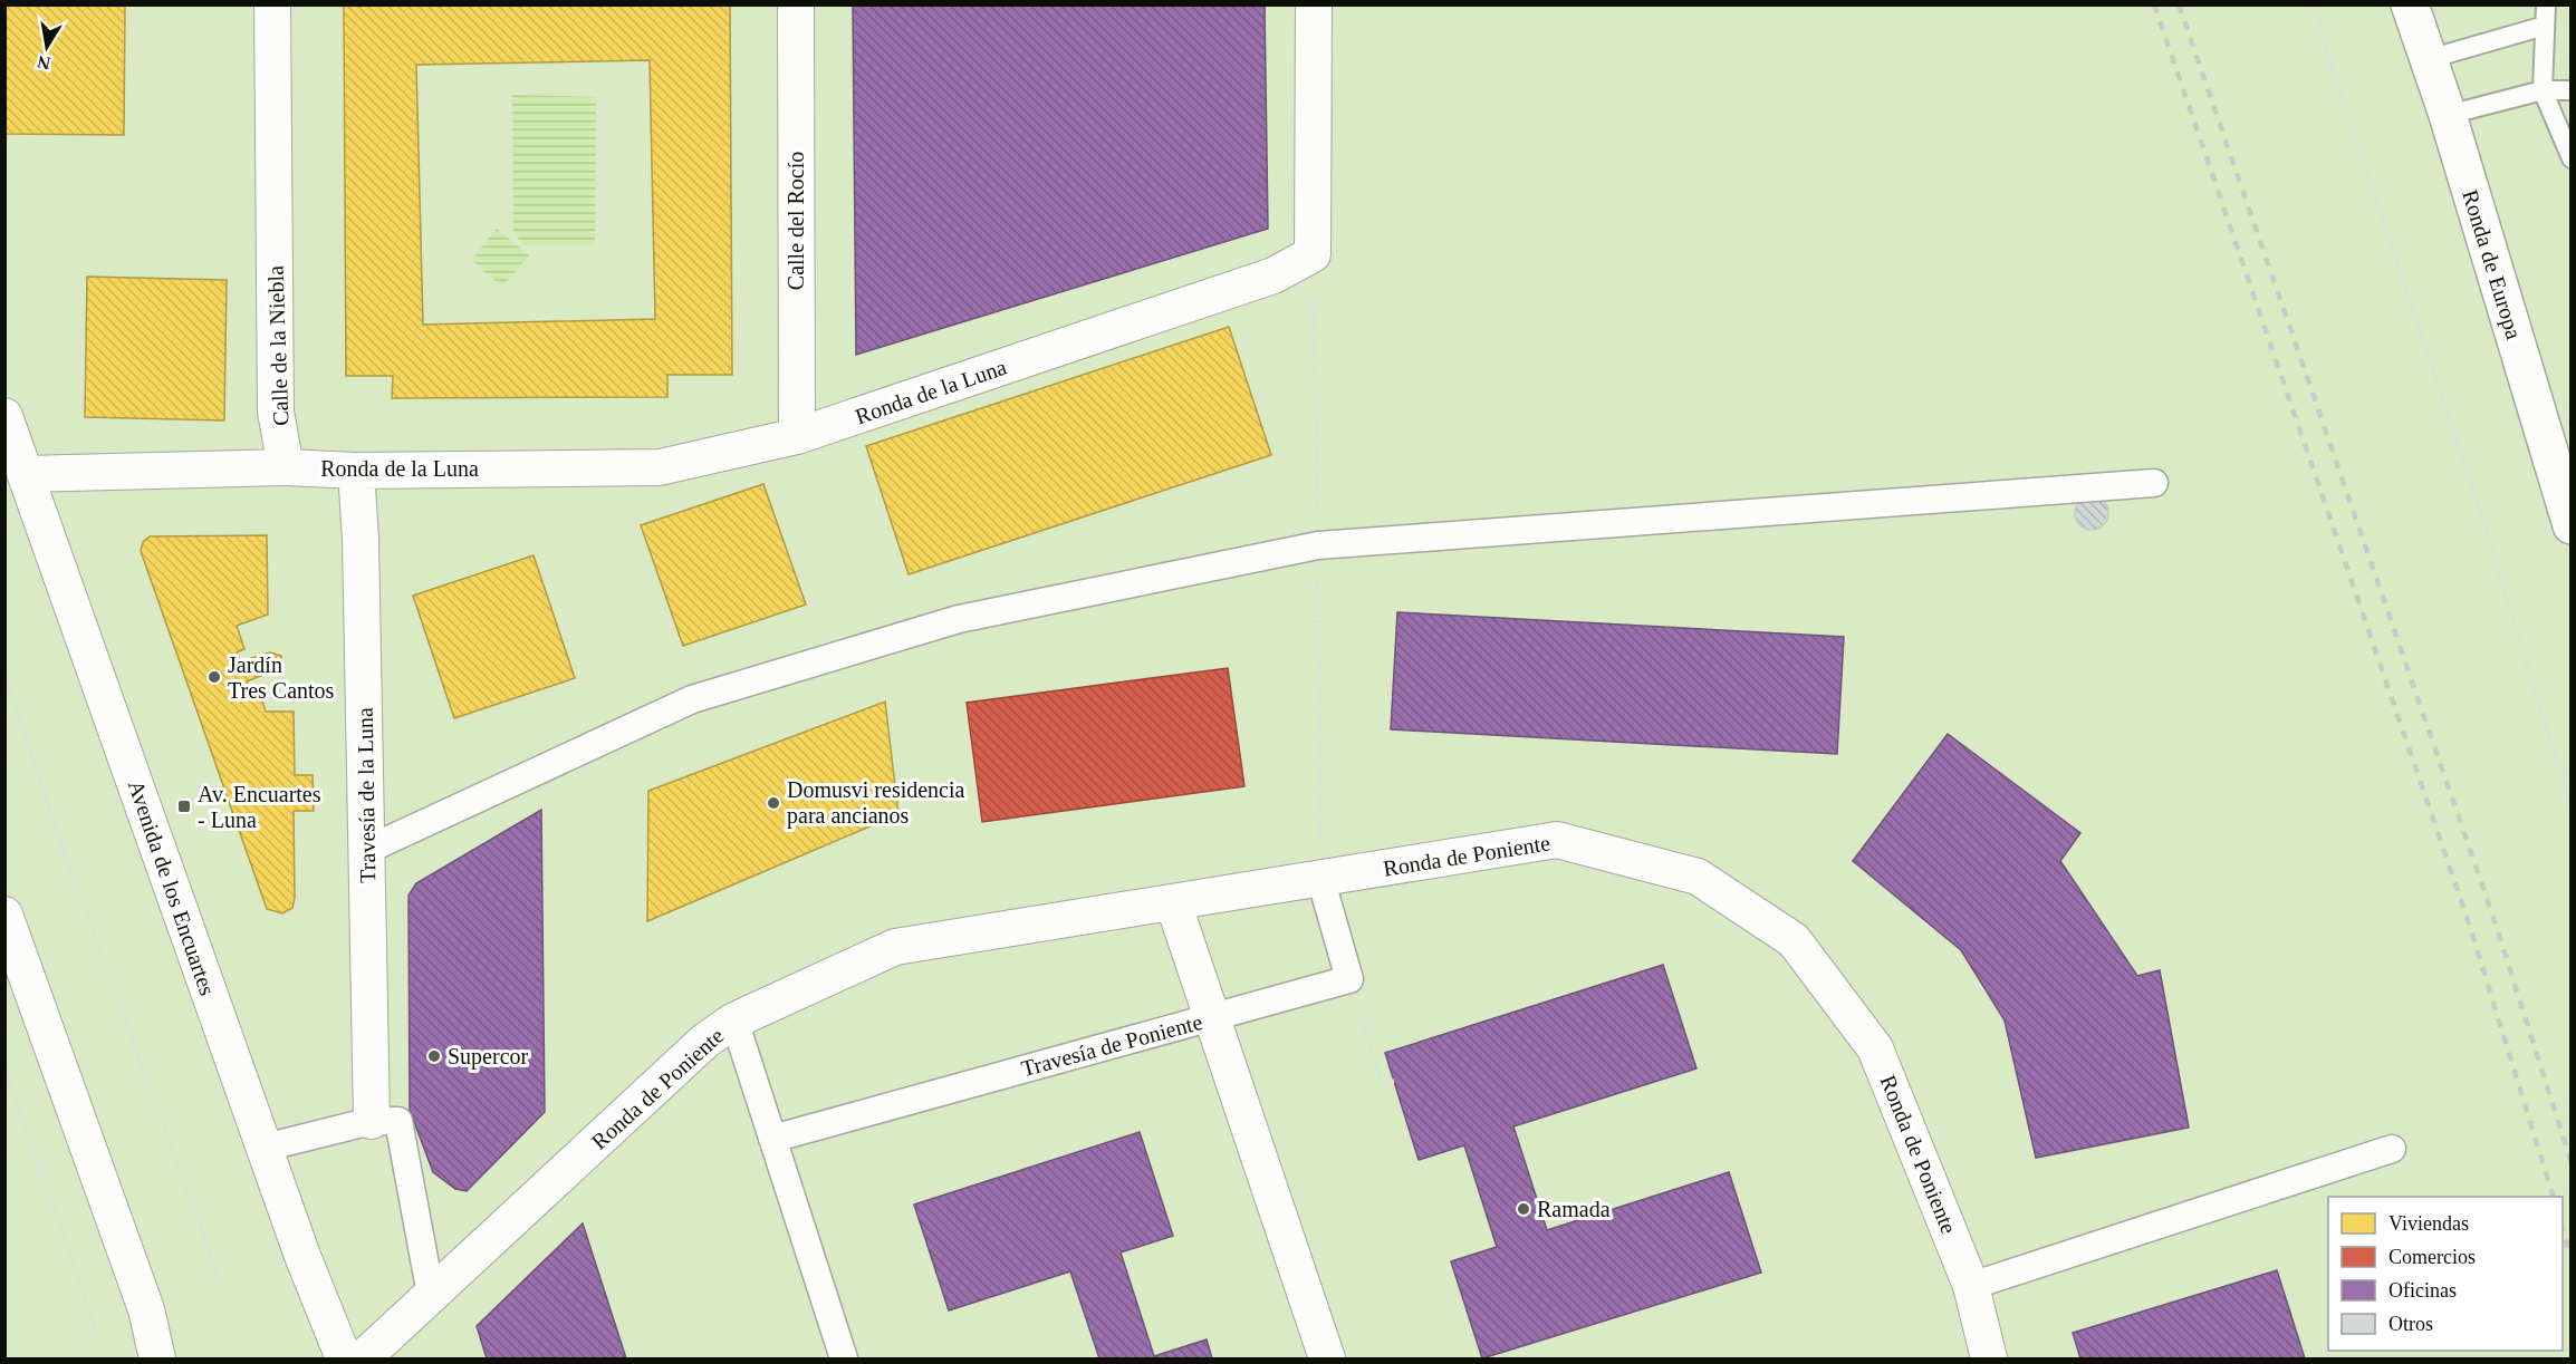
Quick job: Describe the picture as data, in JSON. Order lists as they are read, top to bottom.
{
  "streets": {
    "street": [
      "Calle del Rocío",
      "Ronda de Europa",
      "Calle de la Niebla",
      "Ronda de la Luna",
      "Travesía de la Luna",
      "Ronda de Poniente",
      "Avenida de los Encuartes",
      "Travesía de Poniente"
    ]
  },
  "crossings": [
    ["Calle del Rocío", "Ronda de la Luna"],
    ["Calle de la Niebla", "Ronda de la Luna"],
    ["Ronda de la Luna", "Travesía de la Luna"]
  ],
  "places": {
    "other": [
      "Jardín Tres Cantos",
      "Domusvi residencia para ancianos",
      "Supercor",
      "Ramada"
    ],
    "transit": ["Av. Encuartes - Luna"]
  },
  "legend": [
    "Viviendas",
    "Comercios",
    "Oficinas",
    "Otros"
  ],
  "north": "bottom"
}
